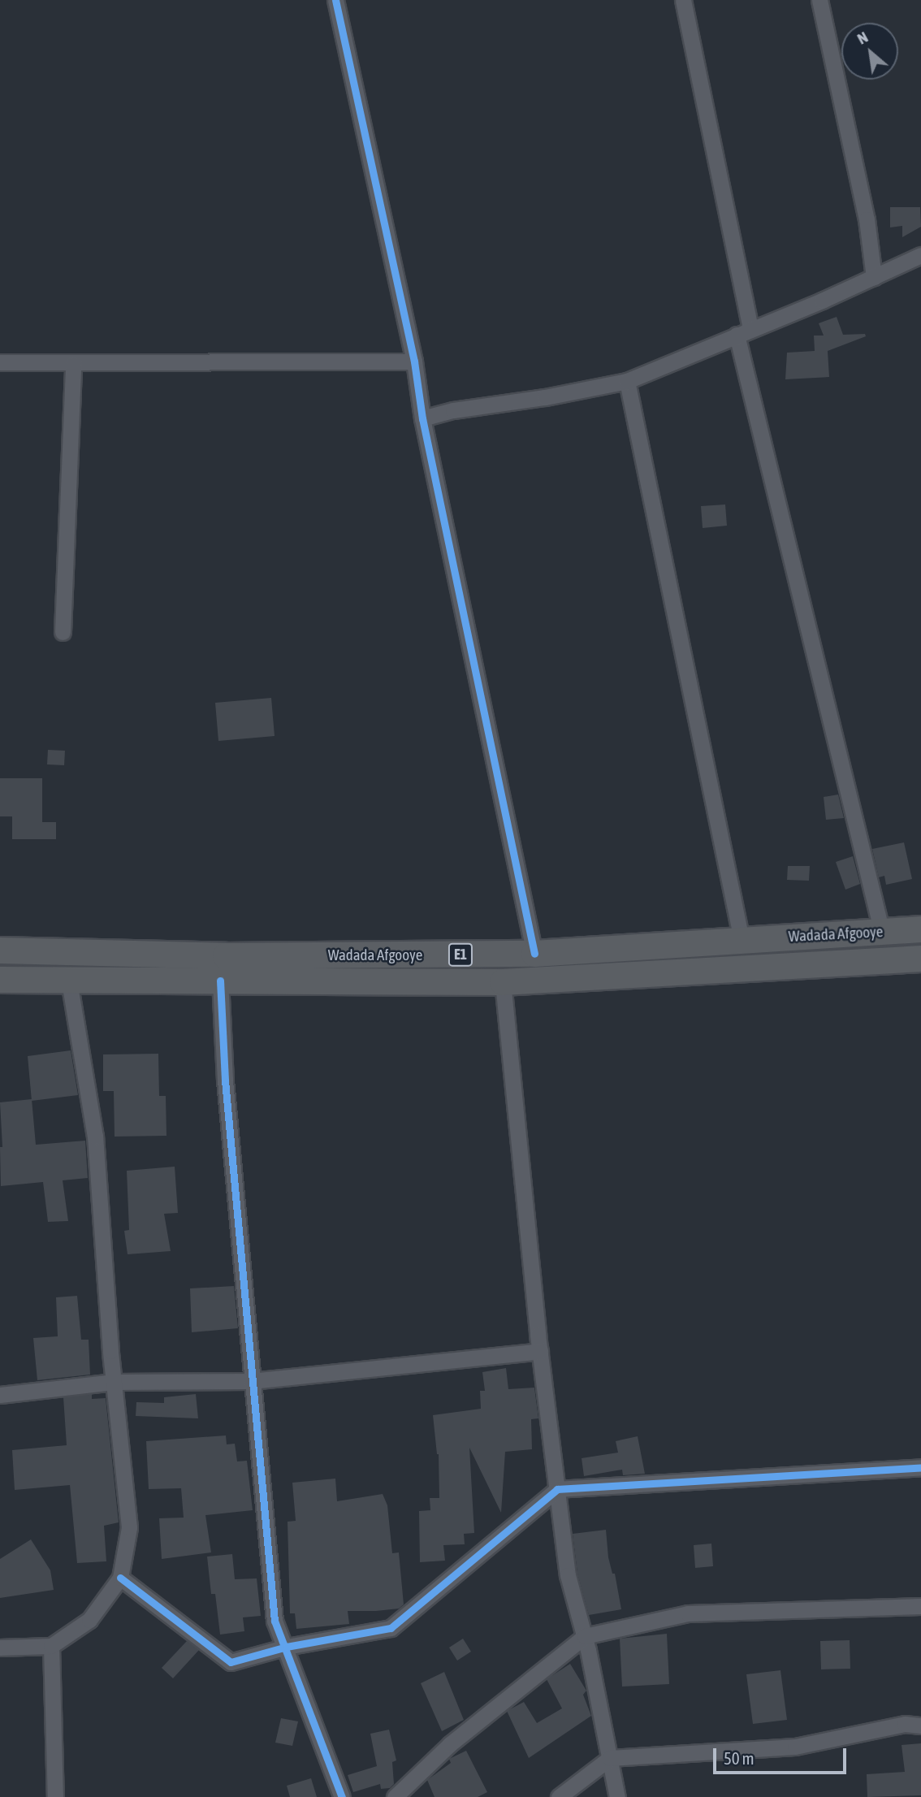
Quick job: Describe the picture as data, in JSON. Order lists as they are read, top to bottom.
{
  "streets": {
    "highway": ["Wadada Afgooye", "E1"]
  },
  "scale_bar": "50 m",
  "north": "top left"
}
